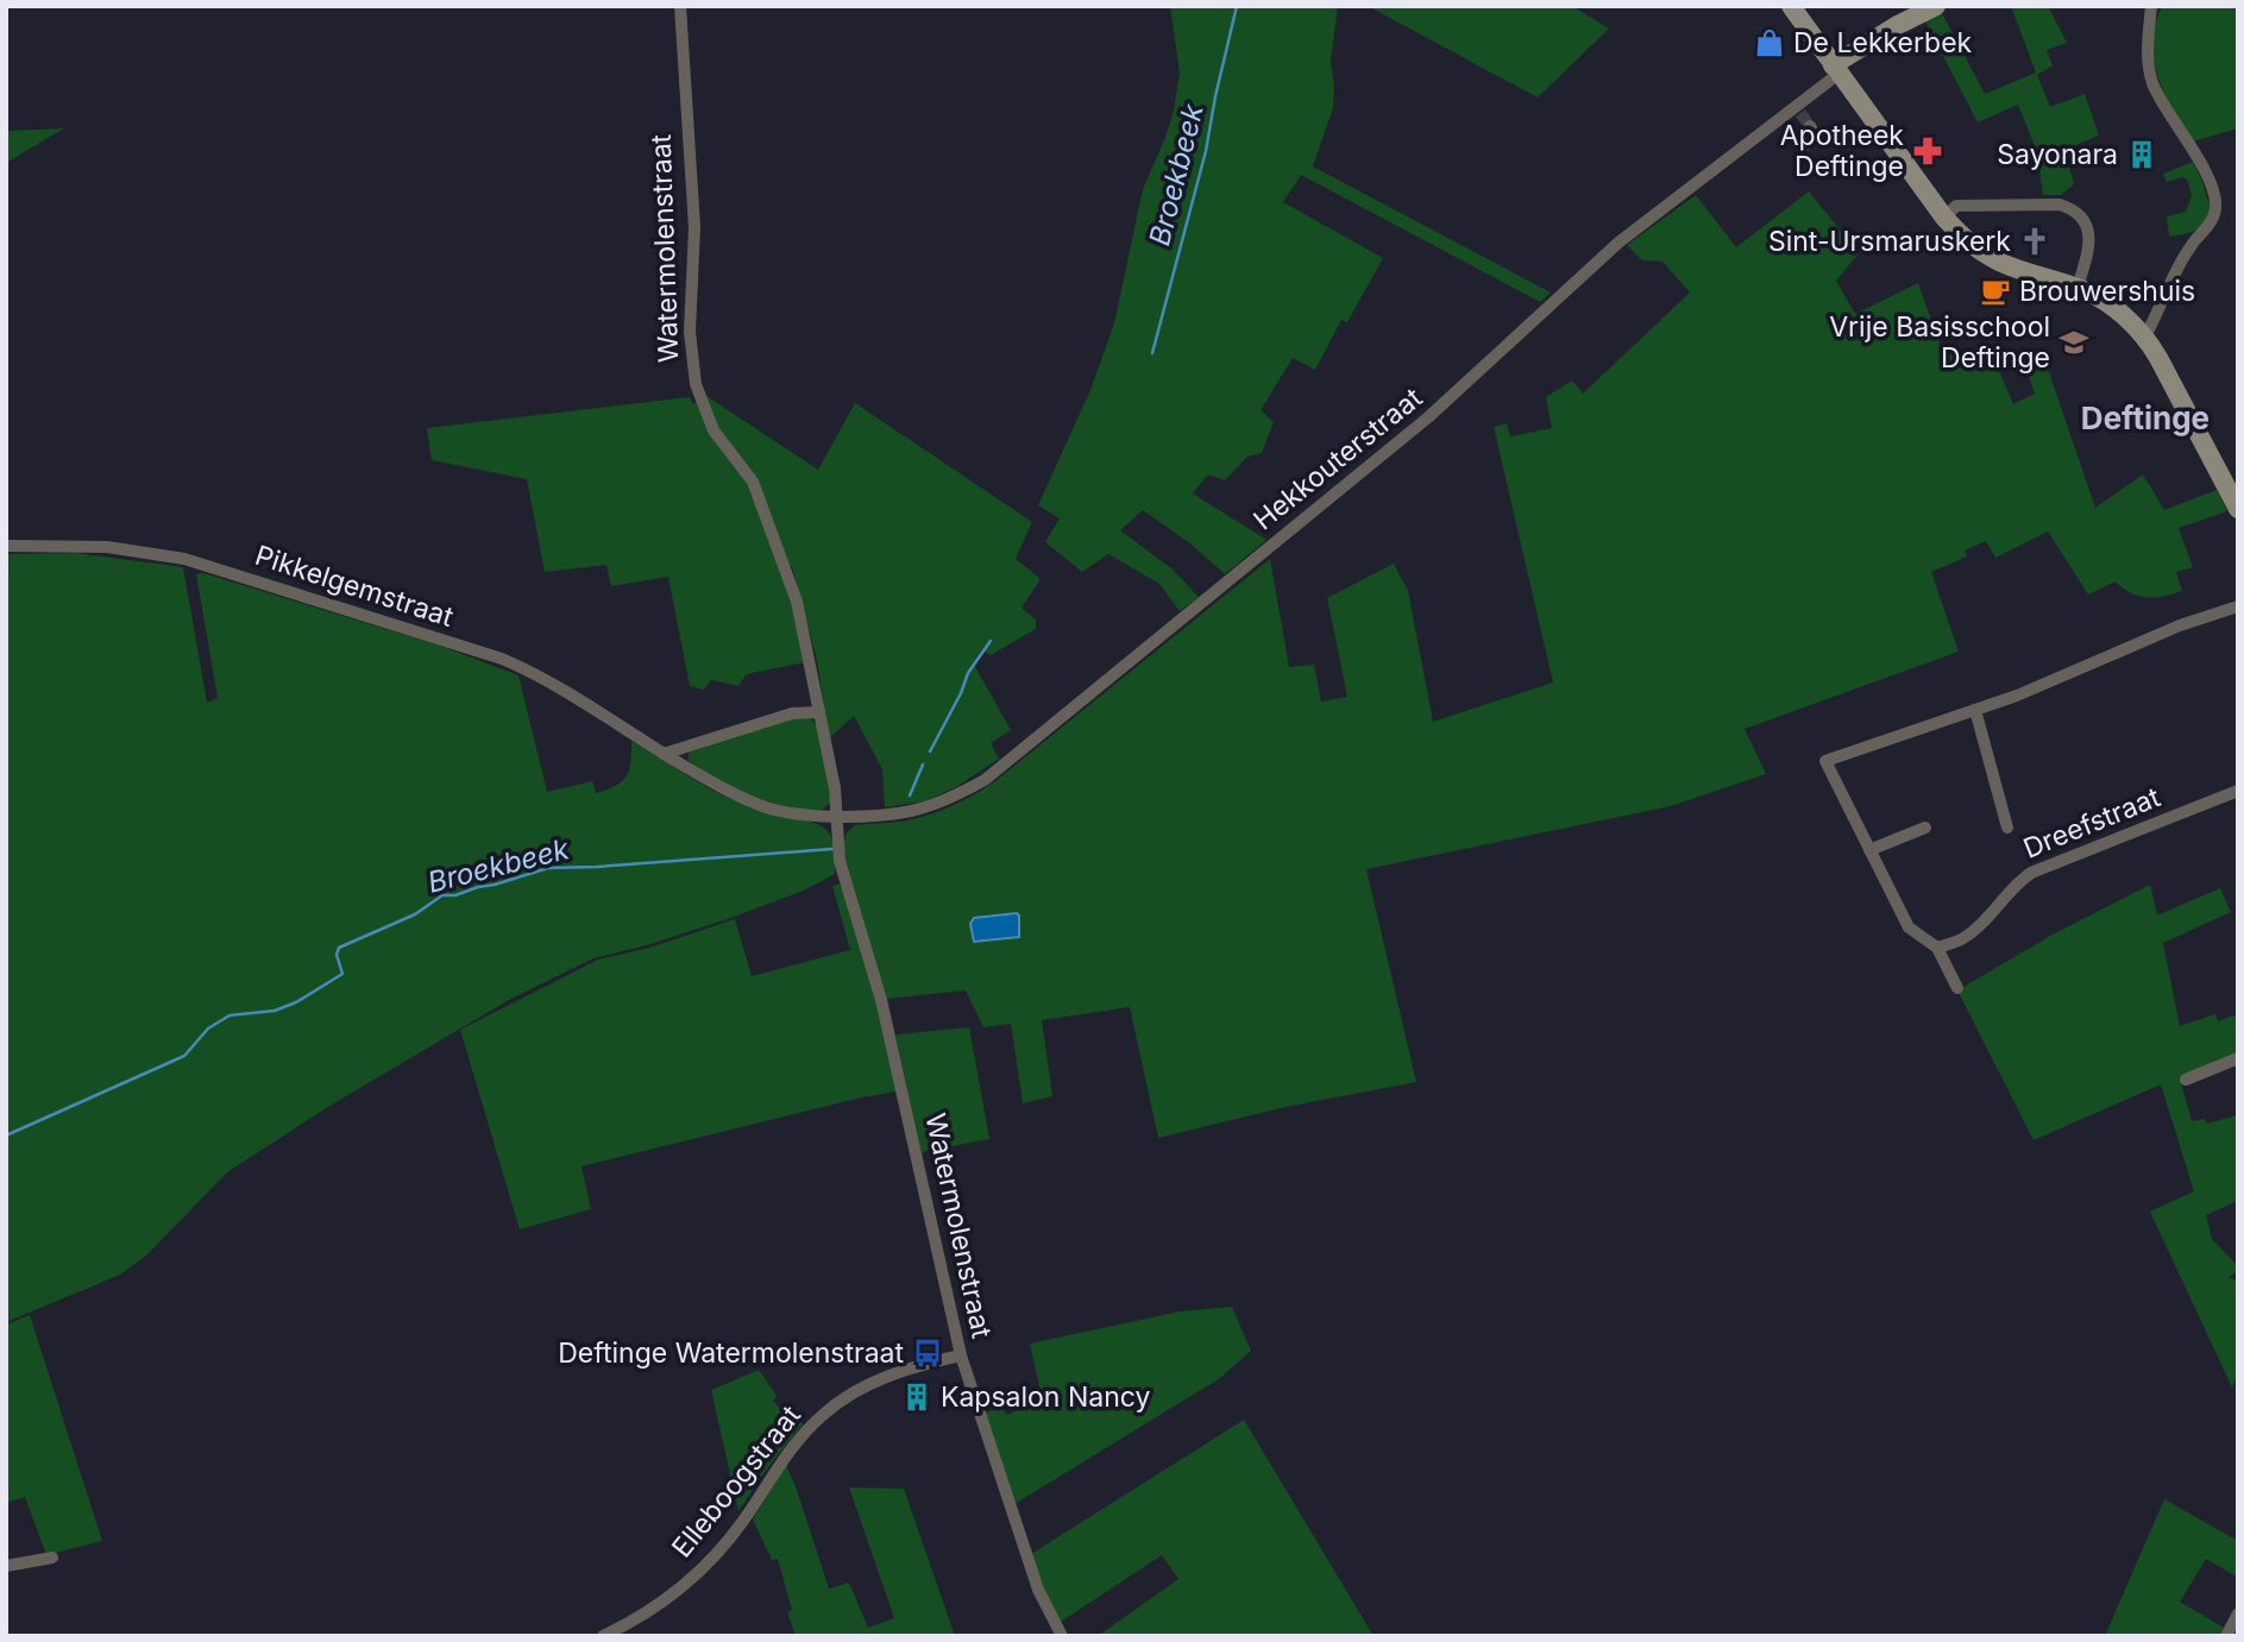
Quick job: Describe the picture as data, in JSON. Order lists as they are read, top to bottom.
{
  "streets": {
    "street": [
      "Watermolenstraat",
      "Hekkouterstraat",
      "Pikkelgemstraat",
      "Dreefstraat",
      "Elleboogstraat"
    ]
  },
  "crossings": [
    ["Watermolenstraat", "Hekkouterstraat"],
    ["Watermolenstraat", "Pikkelgemstraat"],
    ["Watermolenstraat", "Elleboogstraat"],
    ["Hekkouterstraat", "Pikkelgemstraat"]
  ],
  "districts": ["Deftinge"],
  "water": ["Broekbeek"],
  "places": {
    "shop": ["De Lekkerbek"],
    "pharmacy": ["Apotheek Deftinge"],
    "building": ["Sayonara", "Kapsalon Nancy"],
    "church": ["Sint-Ursmaruskerk"],
    "cafe": ["Brouwershuis"],
    "school or university": ["Vrije Basisschool Deftinge"],
    "bus stop": ["Deftinge Watermolenstraat"]
  }
}
